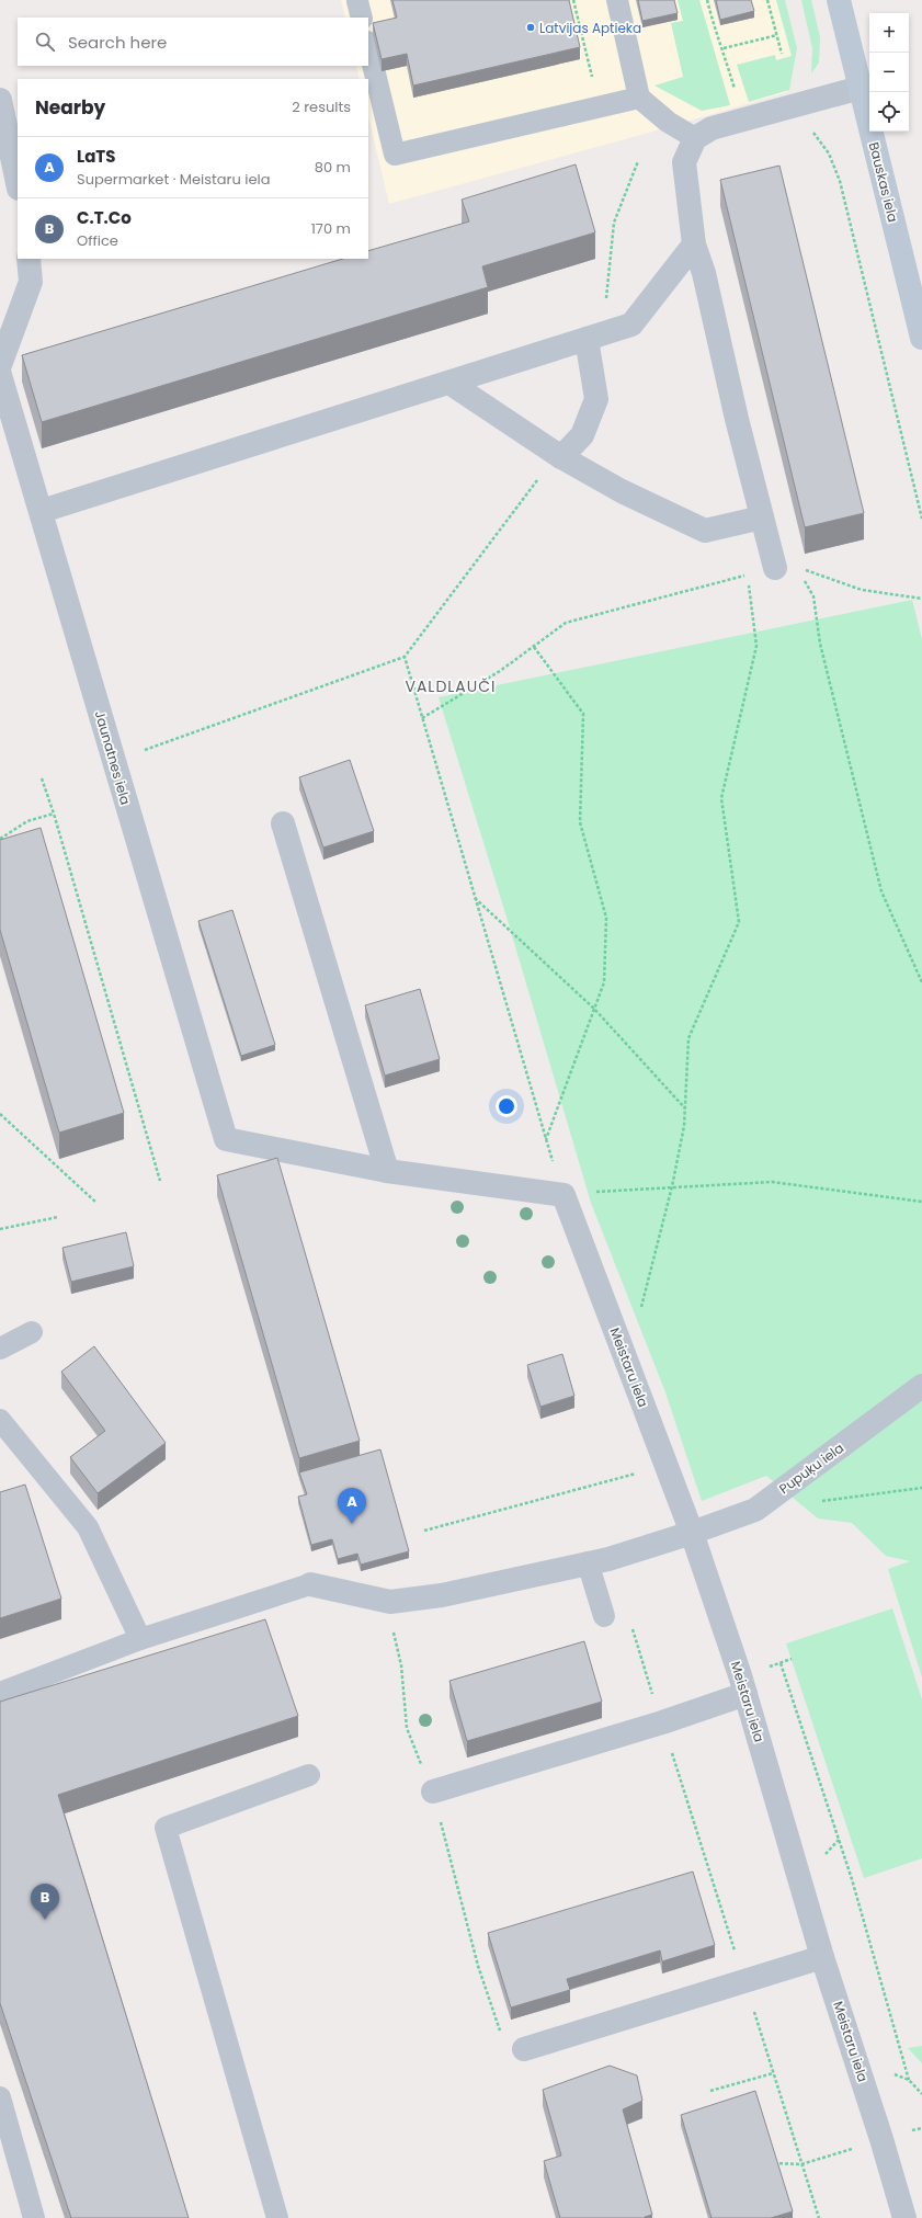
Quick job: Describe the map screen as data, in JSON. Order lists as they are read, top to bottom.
{
  "streets": {
    "main road": ["Bauskas iela"],
    "street": ["Jaunatnes iela", "Meistaru iela", "Pupuķu iela"]
  },
  "crossings": [
    ["Meistaru iela", "Pupuķu iela"]
  ],
  "districts": ["VALDLAUČI"],
  "places": ["Latvijas Aptieka"],
  "page": {
    "map_buttons": ["+", "−"],
    "search": "Search here",
    "heading": ["Nearby", "2 results"],
    "list": [
      {
        "mark": "A",
        "name": "LaTS",
        "note": "Supermarket · Meistaru iela",
        "value": "80 m"
      },
      {
        "mark": "B",
        "name": "C.T.Co",
        "note": "Office",
        "value": "170 m"
      }
    ],
    "pins": ["A", "B"]
  }
}
